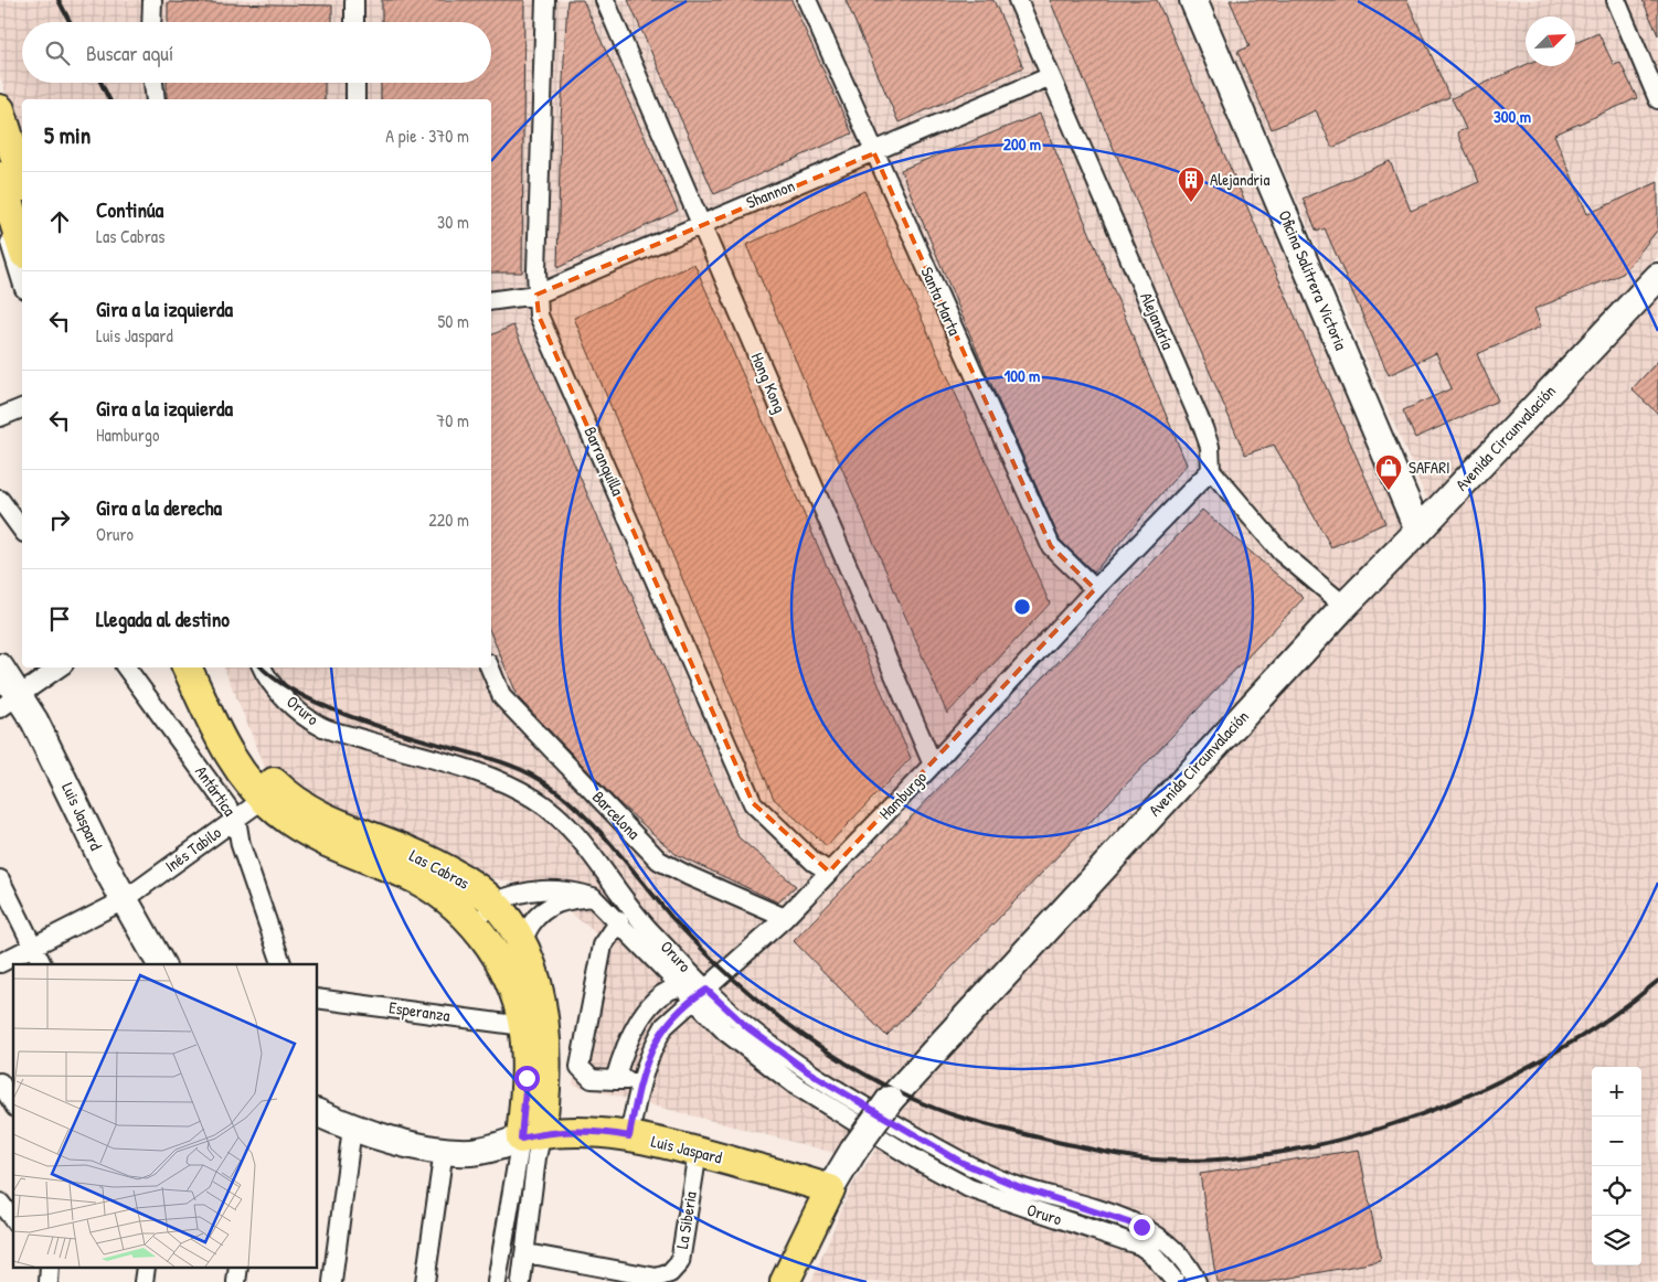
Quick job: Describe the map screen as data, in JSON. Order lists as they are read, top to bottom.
{
  "streets": {
    "main road": ["Avenida Circunvalación", "Luis Jaspard", "Las Cabras"],
    "street": [
      "Shannon",
      "Oficina Salitrera Victoria",
      "Santa Marta",
      "Alejandría",
      "Hong Kong",
      "Barranquilla",
      "Oruro",
      "Antártica",
      "Hamburgo",
      "Barcelona",
      "Inés Tabilo",
      "Esperanza",
      "La Siberia"
    ]
  },
  "crossings": [
    ["Shannon", "Santa Marta"],
    ["Shannon", "Alejandría"],
    ["Shannon", "Hong Kong"],
    ["Shannon", "Barranquilla"],
    ["Oficina Salitrera Victoria", "Avenida Circunvalación"],
    ["Santa Marta", "Hamburgo"],
    ["Alejandría", "Hamburgo"],
    ["Hong Kong", "Hamburgo"],
    ["Avenida Circunvalación", "Luis Jaspard"],
    ["Barranquilla", "Hamburgo"],
    ["Oruro", "Hamburgo"],
    ["Antártica", "Inés Tabilo"],
    ["Hamburgo", "Barcelona"],
    ["Hamburgo", "Luis Jaspard"],
    ["Luis Jaspard", "Inés Tabilo"],
    ["Luis Jaspard", "Las Cabras"],
    ["Luis Jaspard", "La Siberia"],
    ["Inés Tabilo", "Las Cabras"],
    ["Las Cabras", "Esperanza"],
    ["Las Cabras", "La Siberia"]
  ],
  "places": {
    "building": ["Alejandria"],
    "shop": ["SAFARI"]
  },
  "north": "top right",
  "page": {
    "search": "Buscar aquí",
    "heading": ["5 min", "A pie · 370 m"],
    "list": [
      ["Continúa", "Las Cabras", "30 m"],
      ["Gira a la izquierda", "Luis Jaspard", "50 m"],
      ["Gira a la izquierda", "Hamburgo", "70 m"],
      ["Gira a la derecha", "Oruro", "220 m"],
      "Llegada al destino"
    ],
    "map_buttons": ["+", "−"]
  },
  "rings": ["300 m", "200 m", "100 m"]
}
